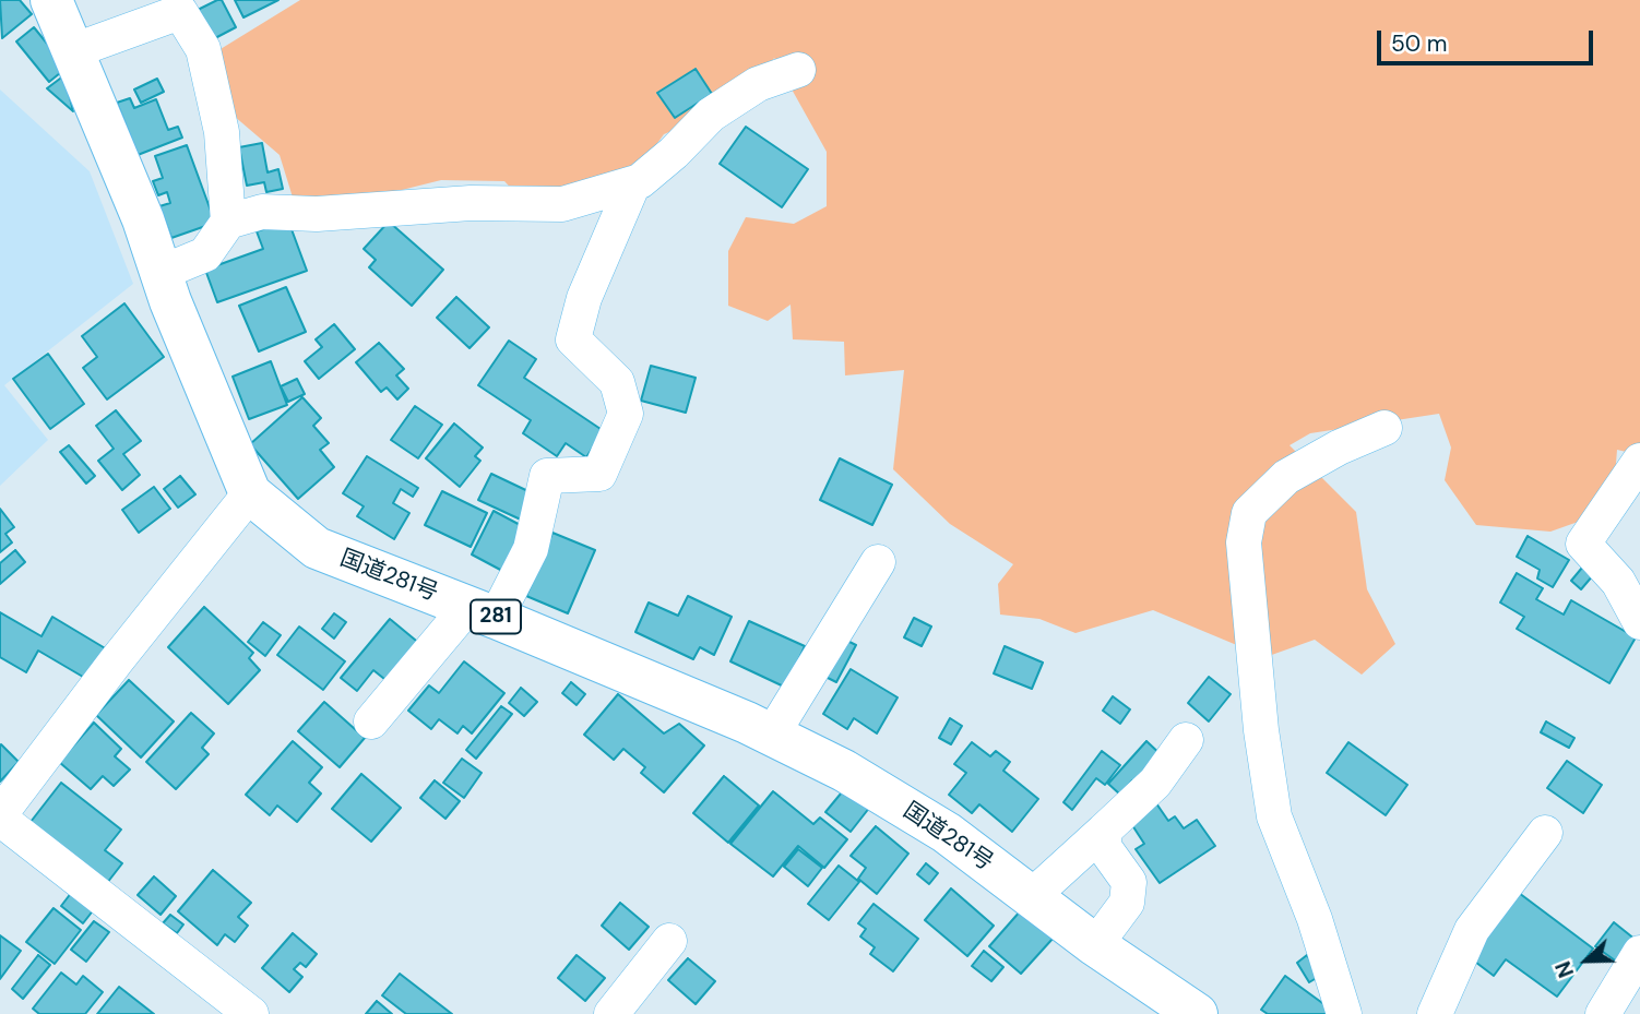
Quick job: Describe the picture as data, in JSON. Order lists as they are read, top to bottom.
{
  "streets": {
    "highway": ["国道281号", "281"]
  },
  "scale_bar": "50 m",
  "north": "left"
}
